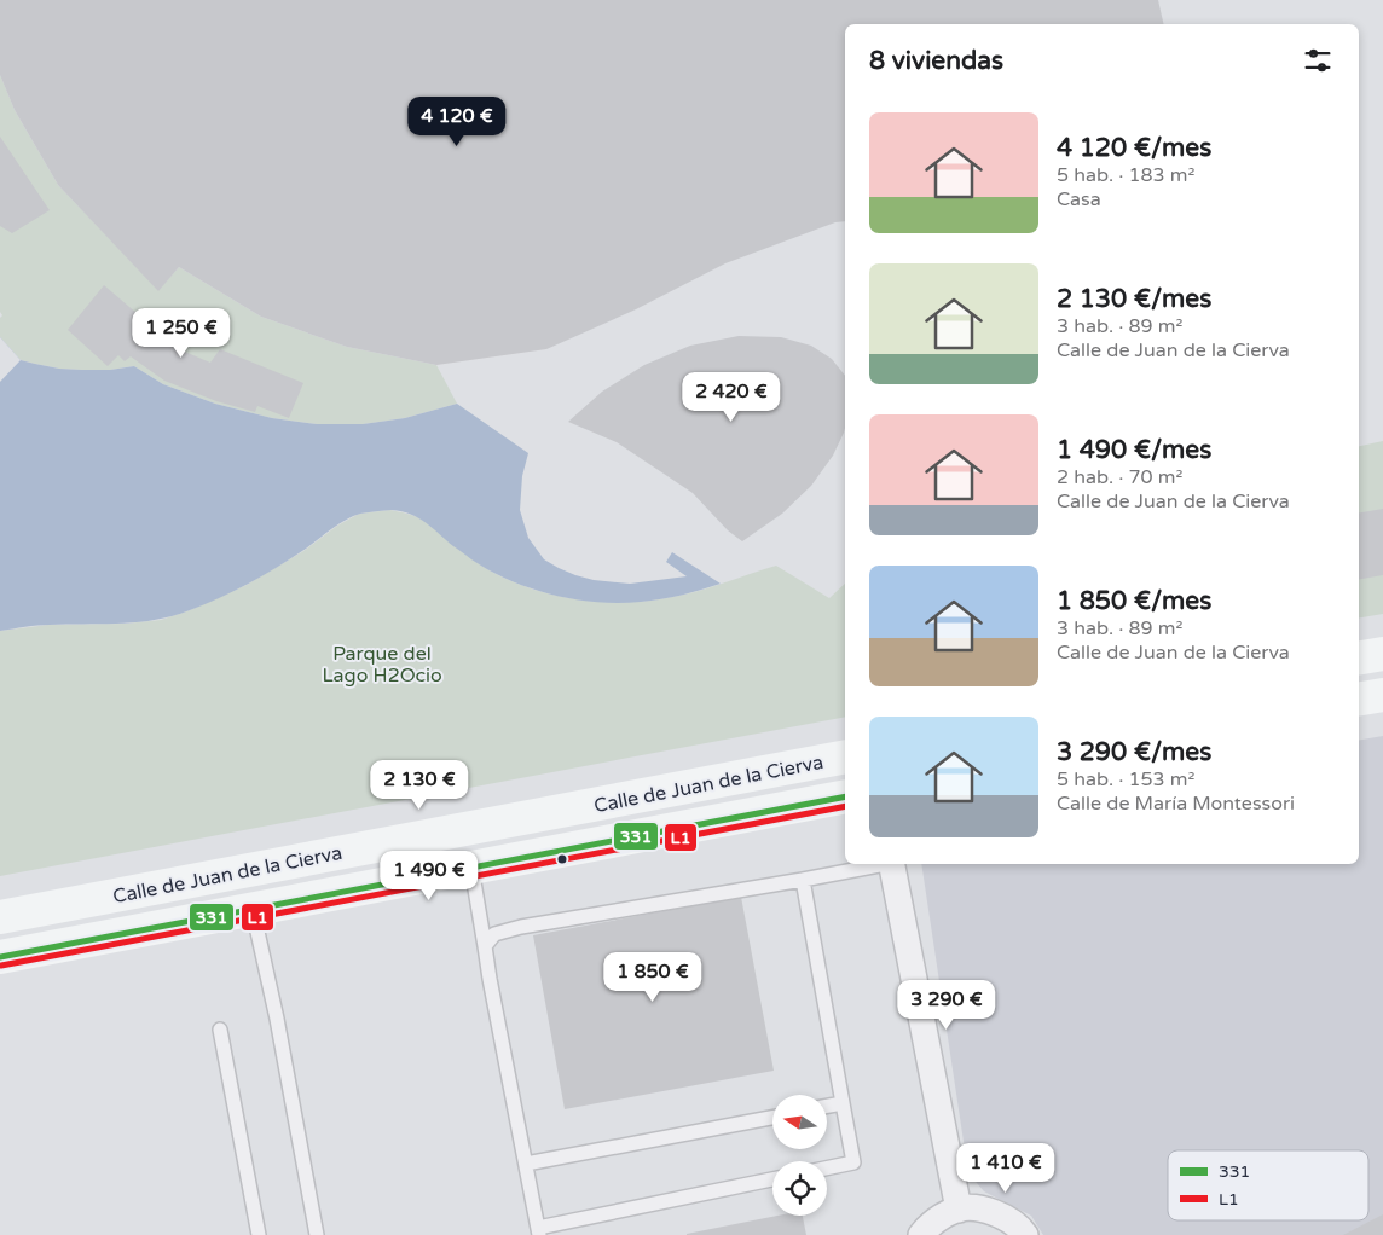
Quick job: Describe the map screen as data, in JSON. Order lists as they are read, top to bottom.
{
  "streets": {
    "street": ["Calle de Juan de la Cierva"]
  },
  "parks": ["Parque del Lago H2Ocio"],
  "lines": ["transit line 331", "transit line L1"],
  "legend": ["331", "L1"],
  "north": "left",
  "page": {
    "heading": "8 viviendas",
    "price": [
      "4 120 €",
      "1 250 €",
      "2 420 €",
      "2 130 €",
      "1 490 €",
      "1 850 €",
      "3 290 €",
      "1 410 €"
    ],
    "list": [
      {
        "name": "4 120 €/mes",
        "note": "5 hab. · 183 m² · Casa"
      },
      {
        "name": "2 130 €/mes",
        "note": "3 hab. · 89 m² · Calle de Juan de la Cierva"
      },
      {
        "name": "1 490 €/mes",
        "note": "2 hab. · 70 m² · Calle de Juan de la Cierva"
      },
      {
        "name": "1 850 €/mes",
        "note": "3 hab. · 89 m² · Calle de Juan de la Cierva"
      },
      {
        "name": "3 290 €/mes",
        "note": "5 hab. · 153 m² · Calle de María Montessori"
      }
    ]
  }
}
